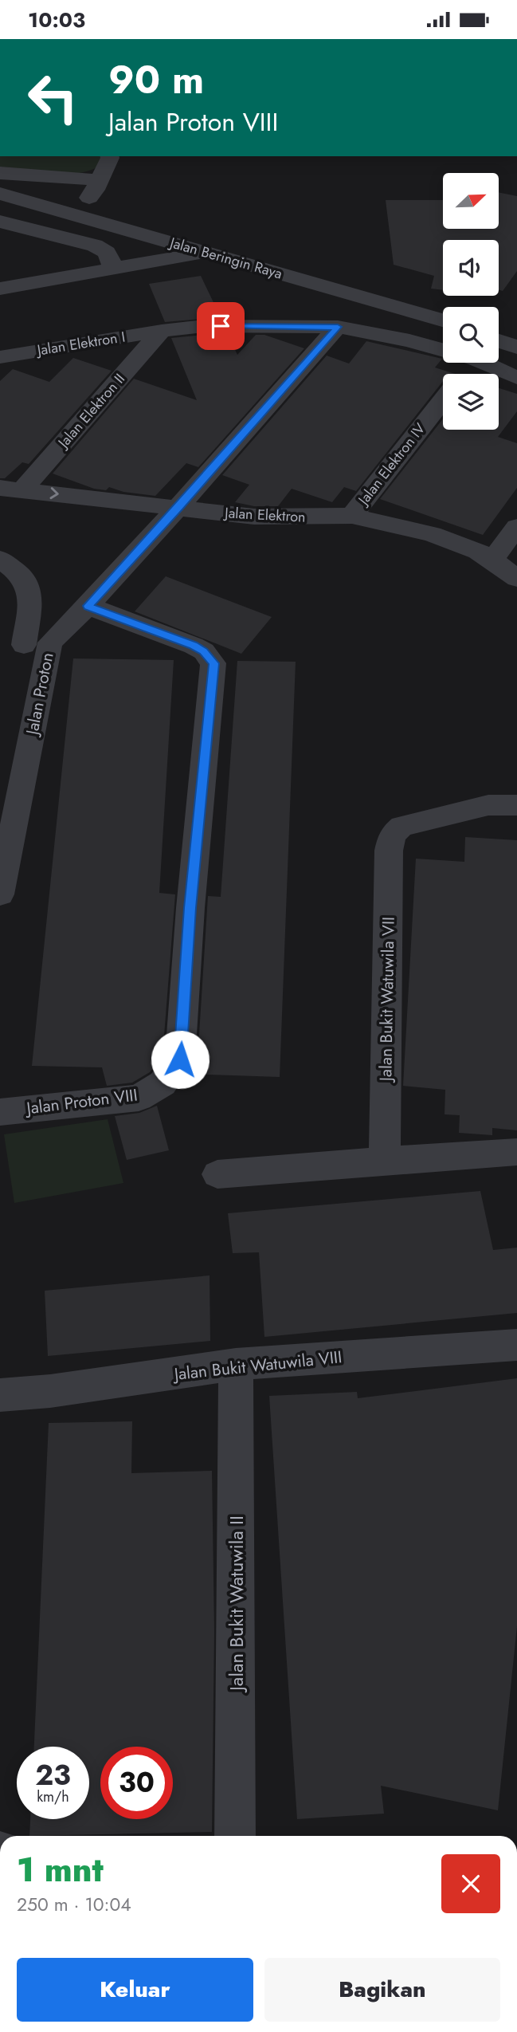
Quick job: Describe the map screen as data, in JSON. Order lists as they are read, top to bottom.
{
  "streets": {
    "street": [
      "Jalan Beringin Raya",
      "Jalan Elektron I",
      "Jalan Elektron II",
      "Jalan Elektron IV",
      "Jalan Elektron",
      "Jalan Proton",
      "Jalan Bukit Watuwila VII",
      "Jalan Proton VIII",
      "Jalan Bukit Watuwila VIII",
      "Jalan Bukit Watuwila II"
    ]
  },
  "crossings": [
    ["Jalan Elektron I", "Jalan Elektron II"],
    ["Jalan Elektron II", "Jalan Elektron"],
    ["Jalan Elektron IV", "Jalan Elektron"],
    ["Jalan Elektron", "Jalan Proton"],
    ["Jalan Proton", "Jalan Proton VIII"],
    ["Jalan Bukit Watuwila VIII", "Jalan Bukit Watuwila II"]
  ],
  "north": "top right",
  "page": {
    "status": "10:03",
    "turn": ["90 m", "Jalan Proton VIII"],
    "speed": "23 km/h",
    "limit": "30",
    "heading": ["1 mnt", "250 m · 10:04"],
    "buttons": ["Keluar", "Bagikan"]
  }
}
